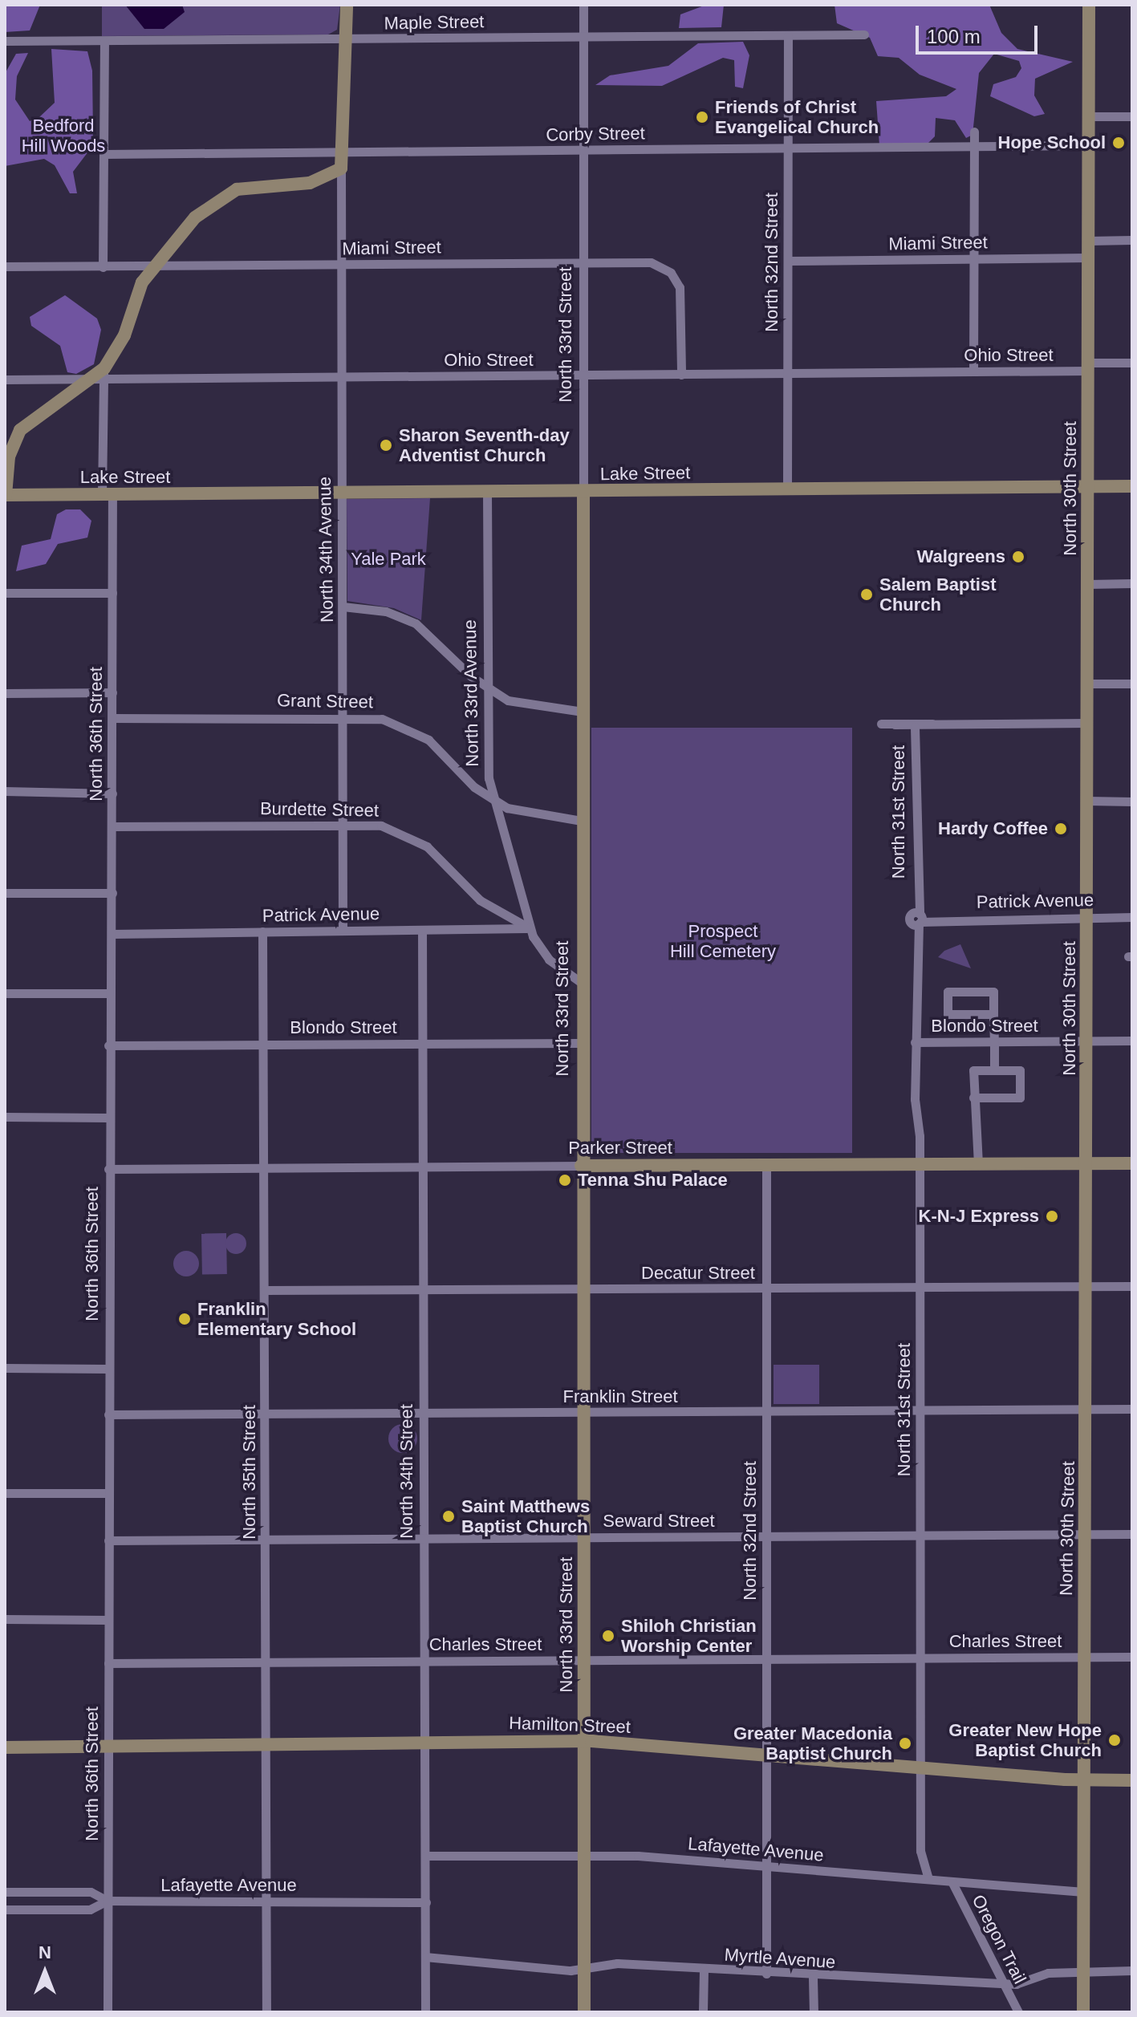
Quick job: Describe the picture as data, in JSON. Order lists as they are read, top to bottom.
{
  "streets": {
    "main road": [
      "North 33rd Street",
      "Lake Street",
      "North 30th Street",
      "Parker Street",
      "Hamilton Street"
    ],
    "street": [
      "Maple Street",
      "Corby Street",
      "Miami Street",
      "North 32nd Street",
      "Ohio Street",
      "North 34th Avenue",
      "North 33rd Avenue",
      "Grant Street",
      "North 36th Street",
      "Burdette Street",
      "North 31st Street",
      "Patrick Avenue",
      "Blondo Street",
      "Decatur Street",
      "Franklin Street",
      "North 34th Street",
      "North 35th Street",
      "Seward Street",
      "Charles Street",
      "Lafayette Avenue",
      "Oregon Trail",
      "Myrtle Avenue"
    ]
  },
  "crossings": [
    ["Maple Street", "North 32nd Street"],
    ["Maple Street", "North 33rd Street"],
    ["Corby Street", "North 32nd Street"],
    ["Corby Street", "North 33rd Street"],
    ["Corby Street", "North 30th Street"],
    ["Miami Street", "North 32nd Street"],
    ["Miami Street", "North 33rd Street"],
    ["Miami Street", "Ohio Street"],
    ["Miami Street", "North 30th Street"],
    ["Miami Street", "North 34th Avenue"],
    ["North 32nd Street", "Ohio Street"],
    ["North 32nd Street", "Lake Street"],
    ["North 32nd Street", "Parker Street"],
    ["North 32nd Street", "Decatur Street"],
    ["North 32nd Street", "Franklin Street"],
    ["North 32nd Street", "Seward Street"],
    ["North 32nd Street", "Charles Street"],
    ["North 32nd Street", "Hamilton Street"],
    ["North 32nd Street", "Lafayette Avenue"],
    ["North 32nd Street", "Myrtle Avenue"],
    ["North 33rd Street", "Ohio Street"],
    ["North 33rd Street", "Lake Street"],
    ["North 33rd Street", "North 33rd Avenue"],
    ["North 33rd Street", "Grant Street"],
    ["North 33rd Street", "Blondo Street"],
    ["North 33rd Street", "Parker Street"],
    ["North 33rd Street", "Decatur Street"],
    ["North 33rd Street", "Franklin Street"],
    ["North 33rd Street", "Seward Street"],
    ["North 33rd Street", "Charles Street"],
    ["North 33rd Street", "Hamilton Street"],
    ["North 33rd Street", "Lafayette Avenue"],
    ["North 33rd Street", "Myrtle Avenue"],
    ["Ohio Street", "North 30th Street"],
    ["Ohio Street", "North 34th Avenue"],
    ["Ohio Street", "North 36th Street"],
    ["Lake Street", "North 30th Street"],
    ["Lake Street", "North 34th Avenue"],
    ["Lake Street", "North 33rd Avenue"],
    ["Lake Street", "North 36th Street"],
    ["North 30th Street", "Patrick Avenue"],
    ["North 30th Street", "Blondo Street"],
    ["North 30th Street", "Parker Street"],
    ["North 30th Street", "Decatur Street"],
    ["North 30th Street", "Franklin Street"],
    ["North 30th Street", "Seward Street"],
    ["North 30th Street", "Charles Street"],
    ["North 30th Street", "Hamilton Street"],
    ["North 30th Street", "Lafayette Avenue"],
    ["North 30th Street", "Myrtle Avenue"],
    ["North 34th Avenue", "Grant Street"],
    ["North 34th Avenue", "Burdette Street"],
    ["North 34th Avenue", "Patrick Avenue"],
    ["North 33rd Avenue", "Grant Street"],
    ["North 33rd Avenue", "Burdette Street"],
    ["North 33rd Avenue", "Patrick Avenue"],
    ["Grant Street", "North 36th Street"],
    ["North 36th Street", "Burdette Street"],
    ["North 36th Street", "Patrick Avenue"],
    ["North 36th Street", "Blondo Street"],
    ["North 36th Street", "Parker Street"],
    ["North 36th Street", "Franklin Street"],
    ["North 36th Street", "Seward Street"],
    ["North 36th Street", "Charles Street"],
    ["North 36th Street", "Hamilton Street"],
    ["North 36th Street", "Lafayette Avenue"],
    ["Burdette Street", "Patrick Avenue"],
    ["North 31st Street", "Patrick Avenue"],
    ["North 31st Street", "Blondo Street"],
    ["North 31st Street", "Parker Street"],
    ["North 31st Street", "Decatur Street"],
    ["North 31st Street", "Franklin Street"],
    ["North 31st Street", "Seward Street"],
    ["North 31st Street", "Charles Street"],
    ["North 31st Street", "Hamilton Street"],
    ["North 31st Street", "Lafayette Avenue"],
    ["Patrick Avenue", "North 34th Street"],
    ["Patrick Avenue", "North 35th Street"],
    ["Blondo Street", "North 34th Street"],
    ["Blondo Street", "North 35th Street"],
    ["Parker Street", "North 34th Street"],
    ["Parker Street", "North 35th Street"],
    ["Decatur Street", "North 34th Street"],
    ["Decatur Street", "North 35th Street"],
    ["Franklin Street", "North 34th Street"],
    ["Franklin Street", "North 35th Street"],
    ["North 34th Street", "Seward Street"],
    ["North 34th Street", "Charles Street"],
    ["North 34th Street", "Hamilton Street"],
    ["North 34th Street", "Lafayette Avenue"],
    ["North 34th Street", "Myrtle Avenue"],
    ["North 35th Street", "Seward Street"],
    ["North 35th Street", "Charles Street"],
    ["North 35th Street", "Hamilton Street"],
    ["North 35th Street", "Lafayette Avenue"],
    ["Lafayette Avenue", "Oregon Trail"],
    ["Oregon Trail", "Myrtle Avenue"]
  ],
  "parks": ["Bedford Hill Woods", "Yale Park", "Prospect Hill Cemetery"],
  "places": [
    "Friends of Christ Evangelical Church",
    "Hope School",
    "Sharon Seventh-day Adventist Church",
    "Walgreens",
    "Salem Baptist Church",
    "Hardy Coffee",
    "Tenna Shu Palace",
    "K-N-J Express",
    "Franklin Elementary School",
    "Saint Matthews Baptist Church",
    "Shiloh Christian Worship Center",
    "Greater New Hope Baptist Church",
    "Greater Macedonia Baptist Church"
  ],
  "scale_bar": "100 m",
  "north": "top"
}
